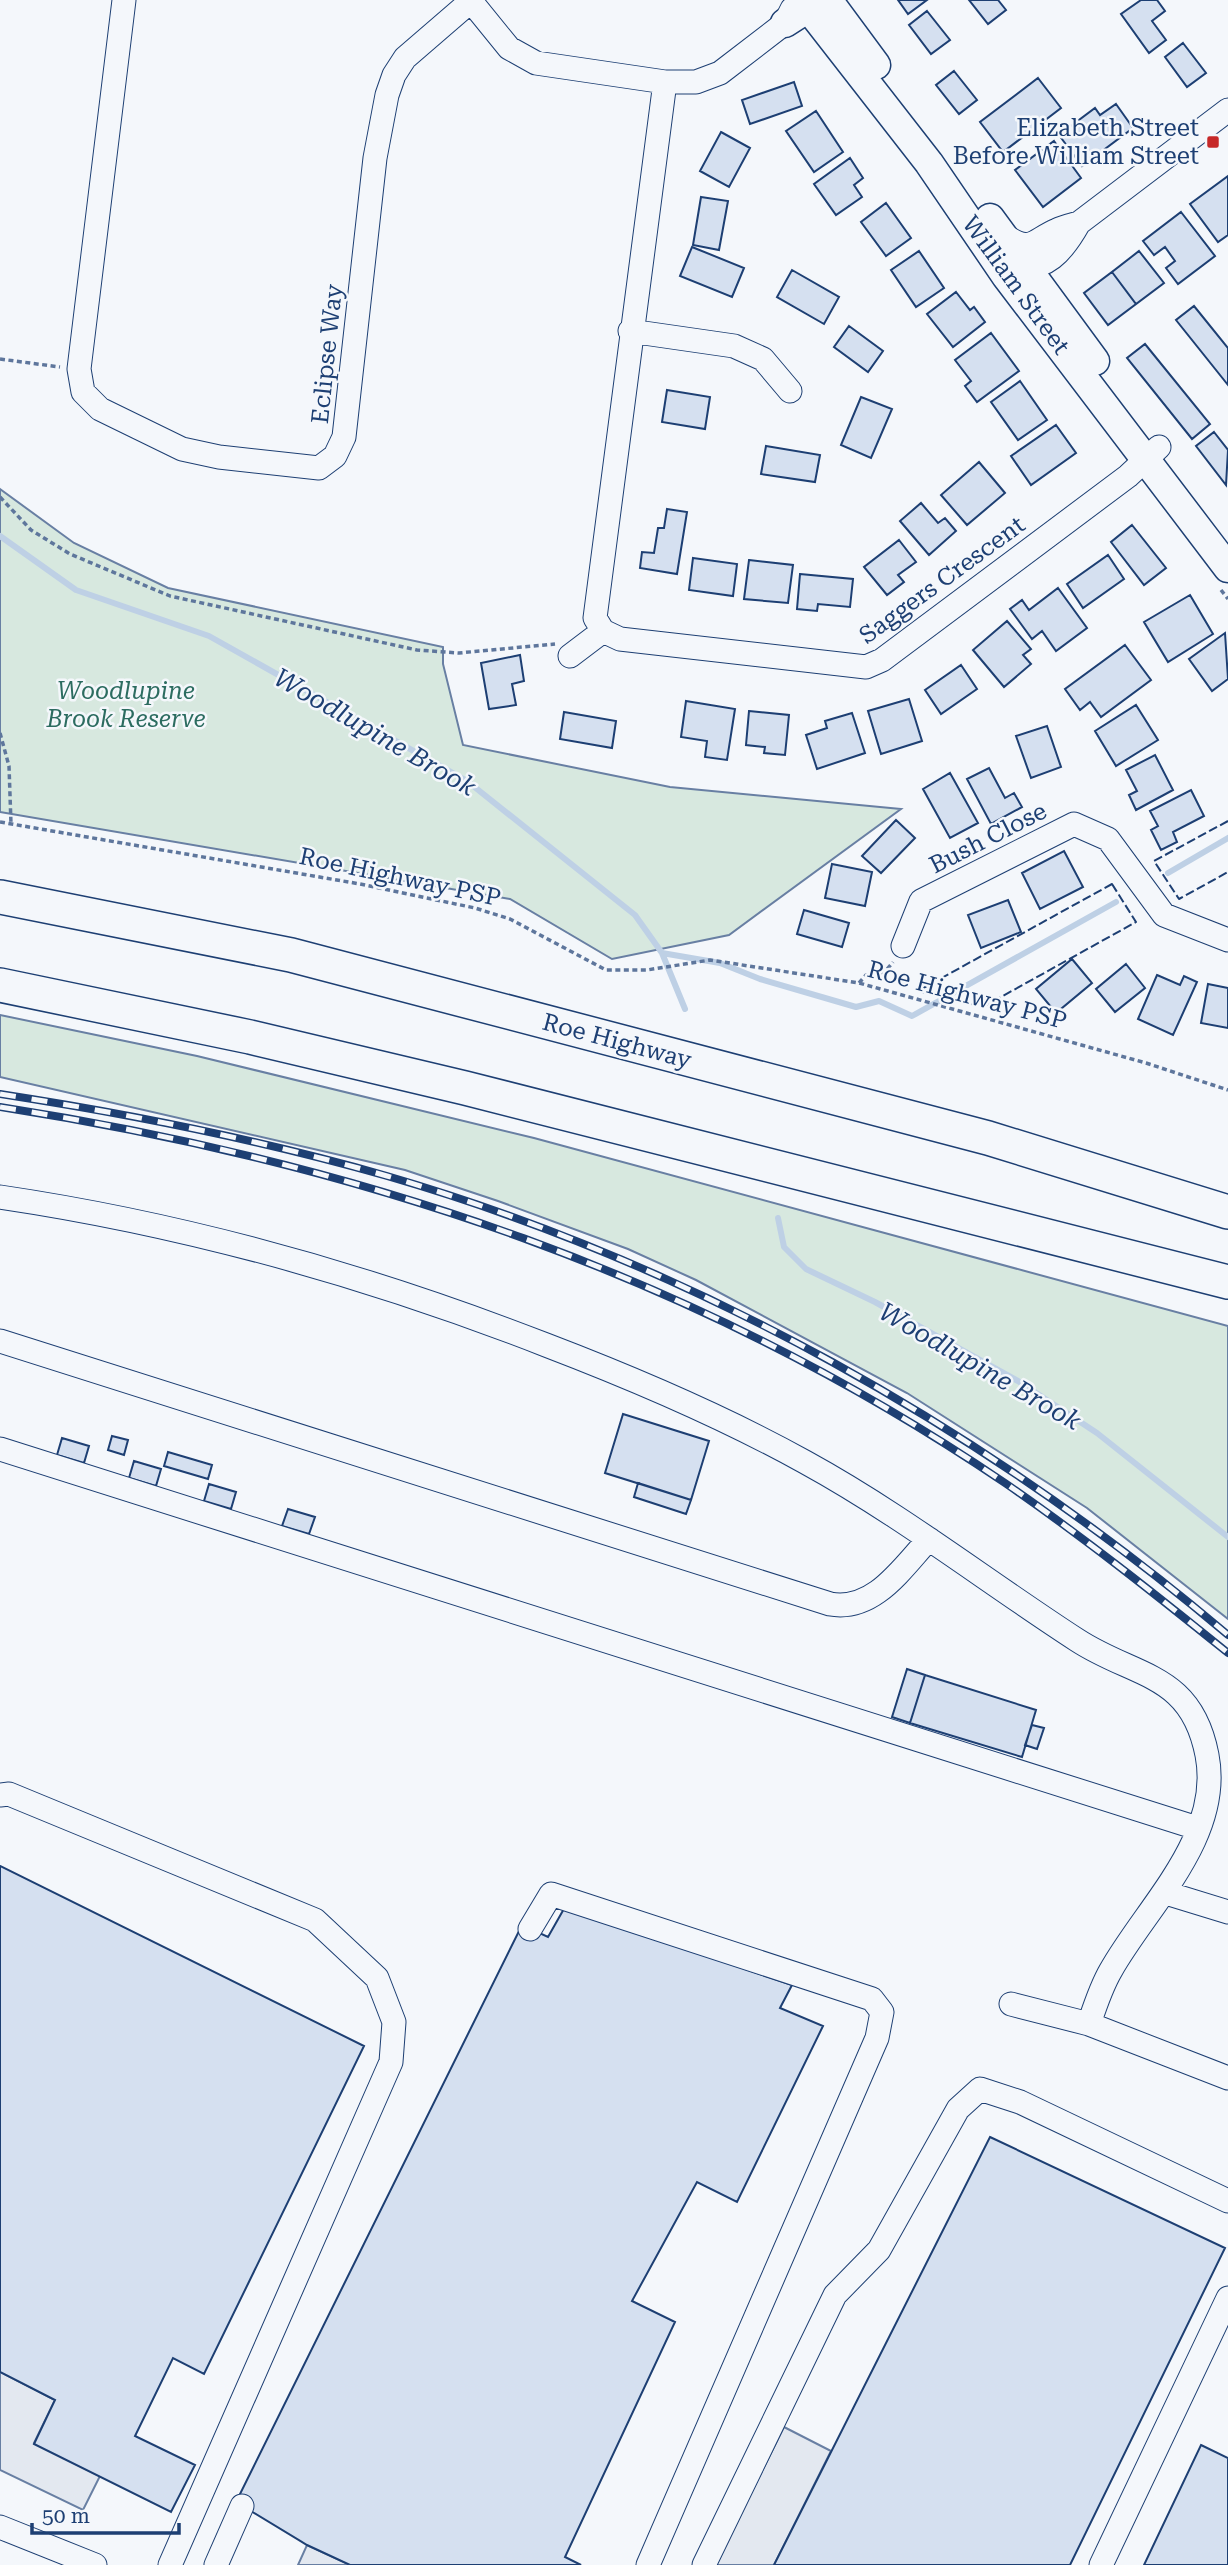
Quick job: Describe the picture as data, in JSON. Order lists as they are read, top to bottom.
{
  "streets": {
    "highway": ["Roe Highway"],
    "main road": ["William Street"],
    "street": ["Eclipse Way", "Saggers Crescent", "Bush Close"],
    "path": ["Roe Highway PSP"]
  },
  "crossings": [
    ["William Street", "Saggers Crescent"]
  ],
  "water": ["Woodlupine Brook"],
  "parks": ["Woodlupine Brook Reserve"],
  "places": {
    "transit": ["Elizabeth Street Before William Street"]
  },
  "scale_bar": "50 m"
}
